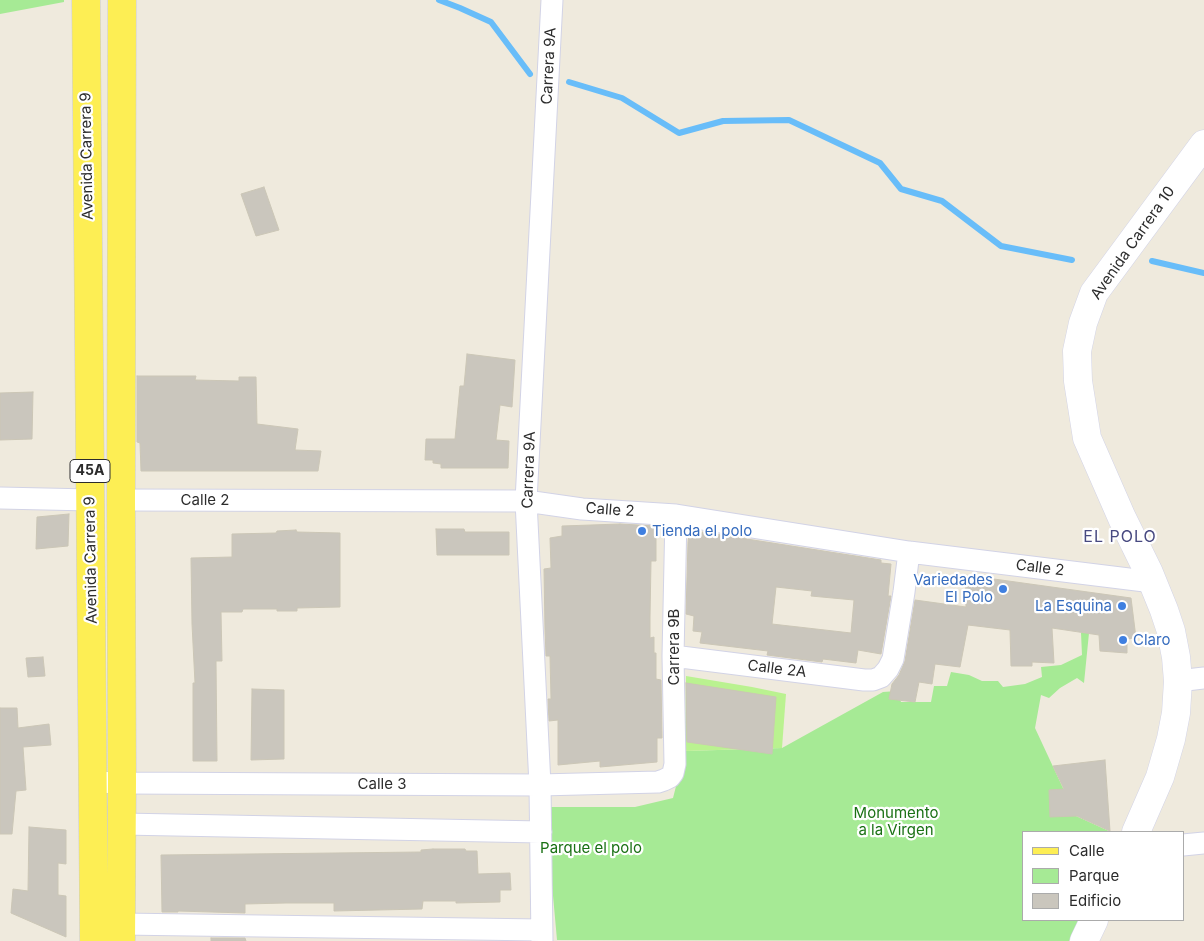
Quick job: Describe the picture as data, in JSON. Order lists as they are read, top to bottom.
{
  "streets": {
    "main road": ["Avenida Carrera 9", "Avenida Carrera 10", "45A"],
    "street": [
      "Carrera 9A",
      "Calle 2",
      "Carrera 9B",
      "Calle 2A",
      "Calle 3"
    ]
  },
  "crossings": [
    ["Carrera 9A", "Calle 2"],
    ["Carrera 9A", "Calle 3"],
    ["Avenida Carrera 9", "Calle 2"],
    ["Avenida Carrera 9", "Calle 3"],
    ["Avenida Carrera 10", "Calle 2"],
    ["Calle 2", "Carrera 9B"],
    ["Calle 2", "Calle 2A"],
    ["Carrera 9B", "Calle 2A"],
    ["Carrera 9B", "Calle 3"]
  ],
  "districts": ["EL POLO"],
  "parks": ["Monumento a la Virgen", "Parque el polo"],
  "places": [
    "Tienda el polo",
    "Variedades El Polo",
    "La Esquina",
    "Claro"
  ],
  "legend": ["Calle", "Parque", "Edificio"]
}
